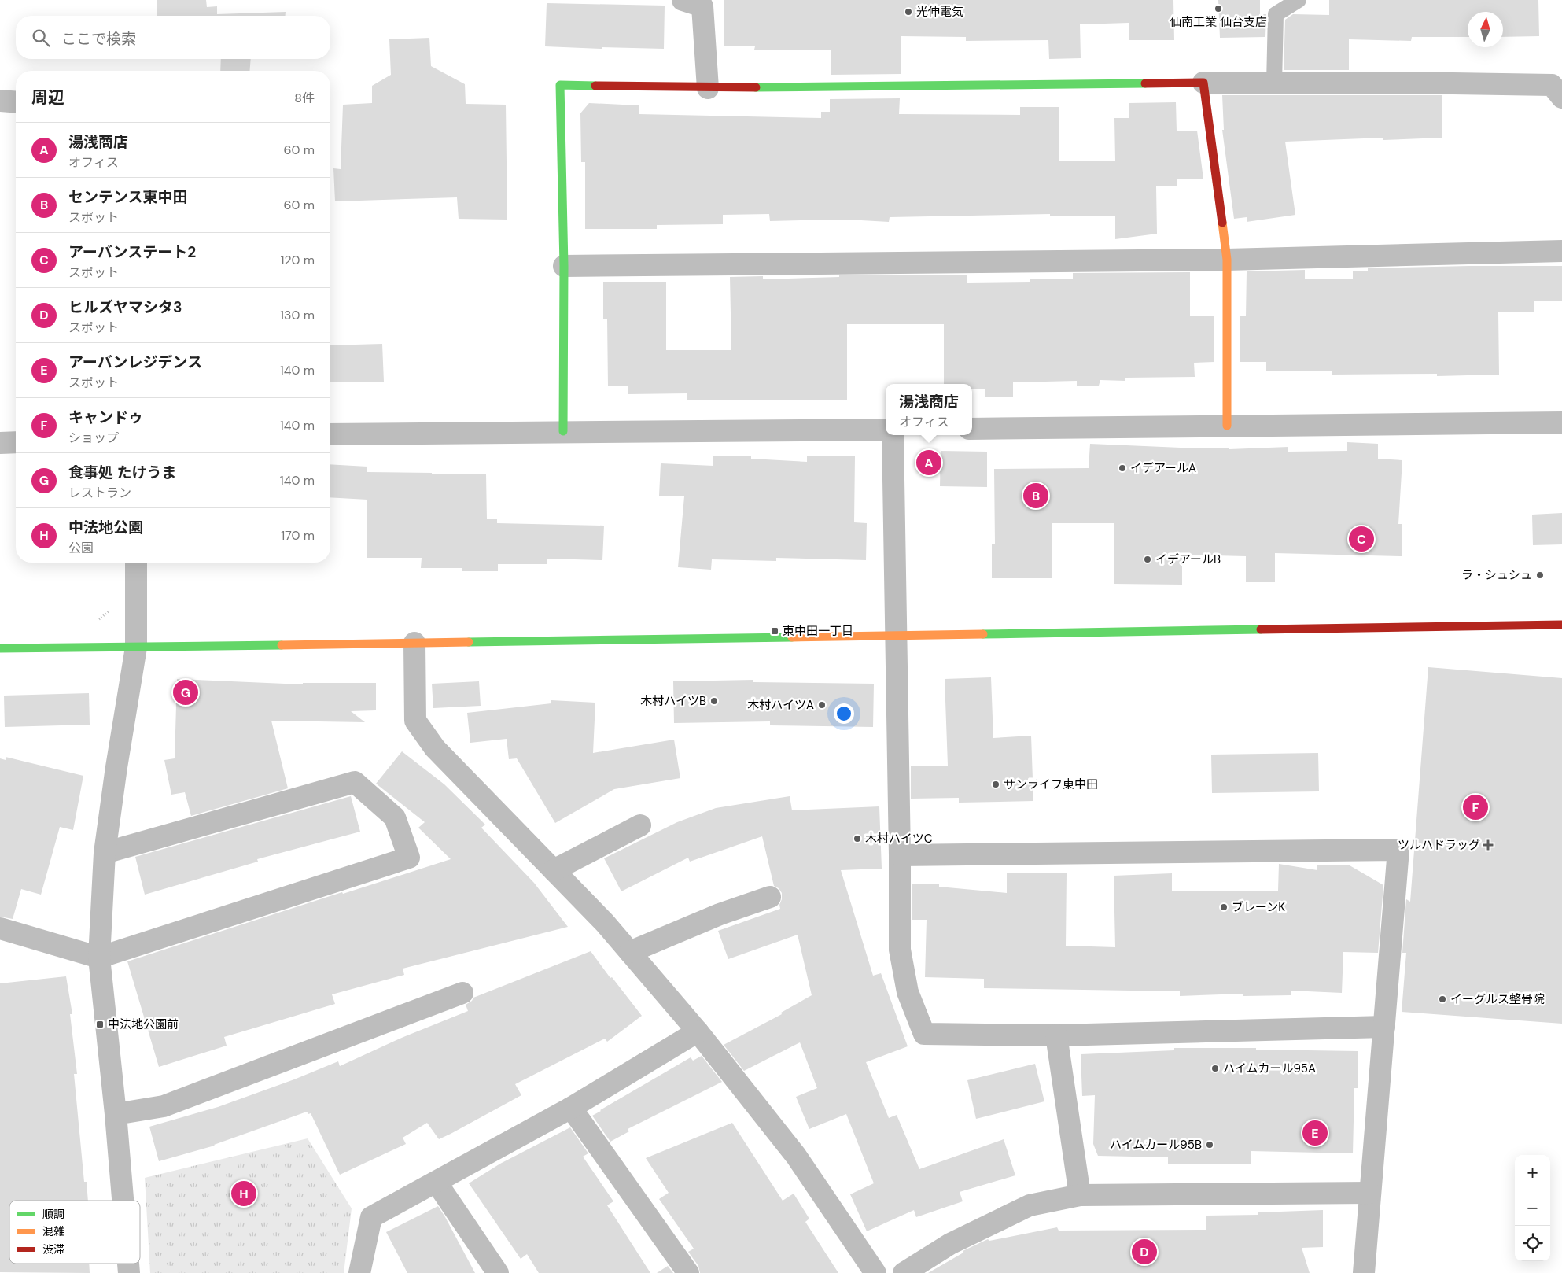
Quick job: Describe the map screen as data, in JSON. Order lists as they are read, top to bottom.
{
  "places": {
    "other": [
      "仙南工業 仙台支店",
      "光伸電気",
      "イデアールA",
      "イデアールB",
      "ラ・シュシュ",
      "木村ハイツB",
      "木村ハイツA",
      "サンライフ東中田",
      "木村ハイツC",
      "ブレーンK",
      "イーグルス整骨院",
      "ハイムカール95A",
      "ハイムカール95B"
    ],
    "transit": ["東中田一丁目", "中法地公園前"],
    "health": ["ツルハドラッグ"]
  },
  "legend": ["順調", "混雑", "渋滞"],
  "north": "top",
  "page": {
    "search": "ここで検索",
    "heading": ["周辺", "8件"],
    "list": [
      {
        "mark": "A",
        "name": "湯浅商店",
        "note": "オフィス",
        "value": "60 m"
      },
      {
        "mark": "B",
        "name": "センテンス東中田",
        "note": "スポット",
        "value": "60 m"
      },
      {
        "mark": "C",
        "name": "アーバンステート2",
        "note": "スポット",
        "value": "120 m"
      },
      {
        "mark": "D",
        "name": "ヒルズヤマシタ3",
        "note": "スポット",
        "value": "130 m"
      },
      {
        "mark": "E",
        "name": "アーバンレジデンス",
        "note": "スポット",
        "value": "140 m"
      },
      {
        "mark": "F",
        "name": "キャンドゥ",
        "note": "ショップ",
        "value": "140 m"
      },
      {
        "mark": "G",
        "name": "食事処 たけうま",
        "note": "レストラン",
        "value": "140 m"
      },
      {
        "mark": "H",
        "name": "中法地公園",
        "note": "公園",
        "value": "170 m"
      }
    ],
    "popup": ["湯浅商店", "オフィス"],
    "pins": [
      "A",
      "B",
      "C",
      "G",
      "F",
      "E",
      "H",
      "D"
    ],
    "map_buttons": ["+", "−"]
  }
}
